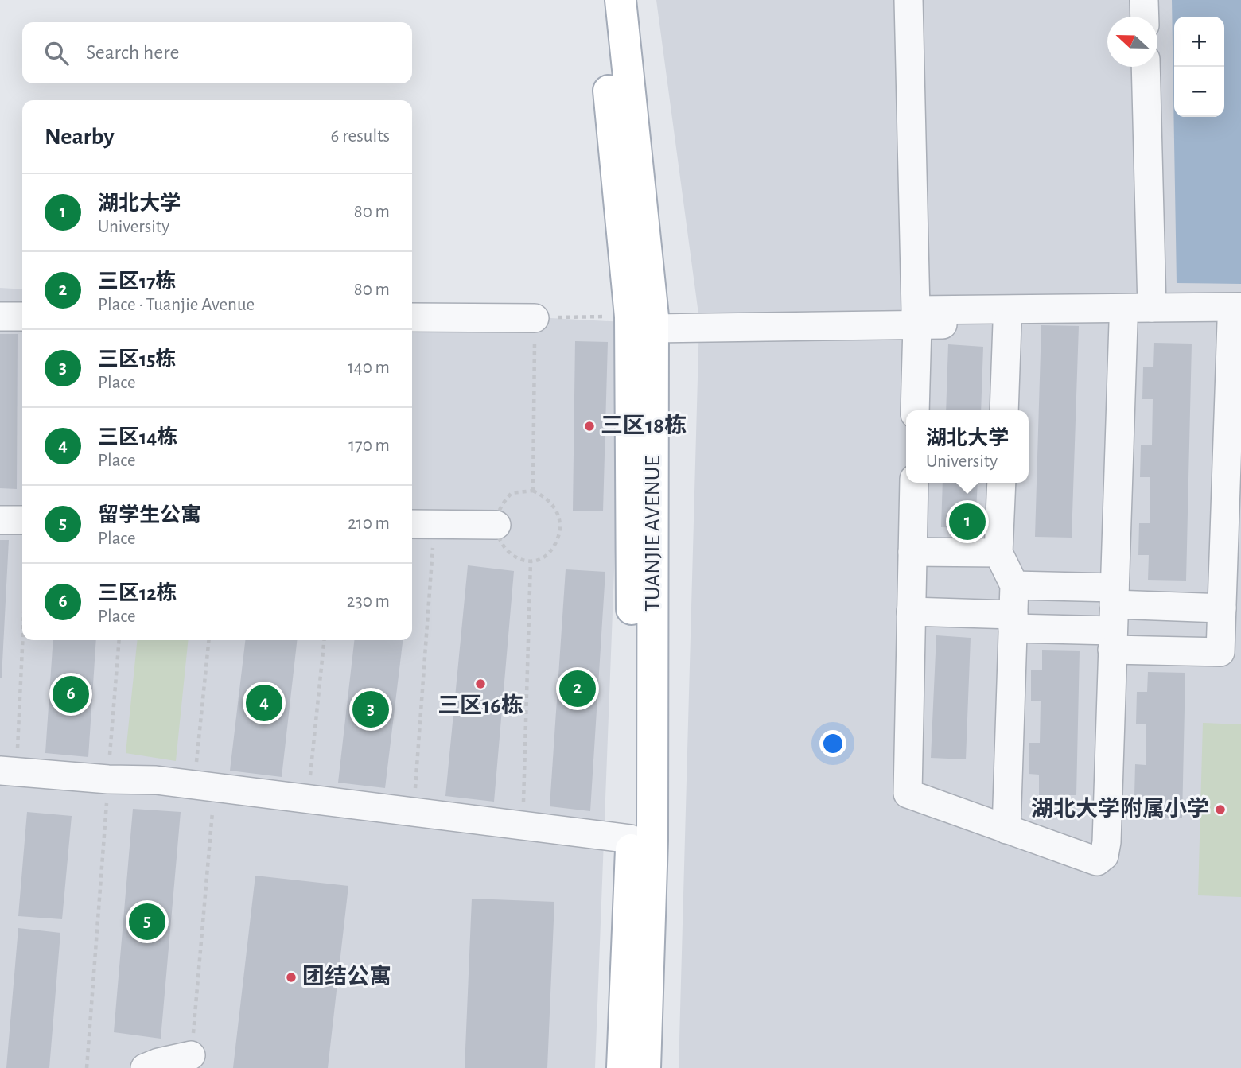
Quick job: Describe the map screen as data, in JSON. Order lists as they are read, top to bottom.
{
  "streets": {
    "main road": ["TUANJIE AVENUE"]
  },
  "places": [
    "三区18栋",
    "三区16栋",
    "湖北大学附属小学",
    "团结公寓"
  ],
  "north": "left",
  "page": {
    "map_buttons": ["+", "−"],
    "search": "Search here",
    "heading": ["Nearby", "6 results"],
    "list": [
      {
        "mark": "1",
        "name": "湖北大学",
        "note": "University",
        "value": "80 m"
      },
      {
        "mark": "2",
        "name": "三区17栋",
        "note": "Place · Tuanjie Avenue",
        "value": "80 m"
      },
      {
        "mark": "3",
        "name": "三区15栋",
        "note": "Place",
        "value": "140 m"
      },
      {
        "mark": "4",
        "name": "三区14栋",
        "note": "Place",
        "value": "170 m"
      },
      {
        "mark": "5",
        "name": "留学生公寓",
        "note": "Place",
        "value": "210 m"
      },
      {
        "mark": "6",
        "name": "三区12栋",
        "note": "Place",
        "value": "230 m"
      }
    ],
    "popup": ["湖北大学", "University"],
    "pins": [
      "1",
      "2",
      "6",
      "4",
      "3",
      "5"
    ]
  }
}
